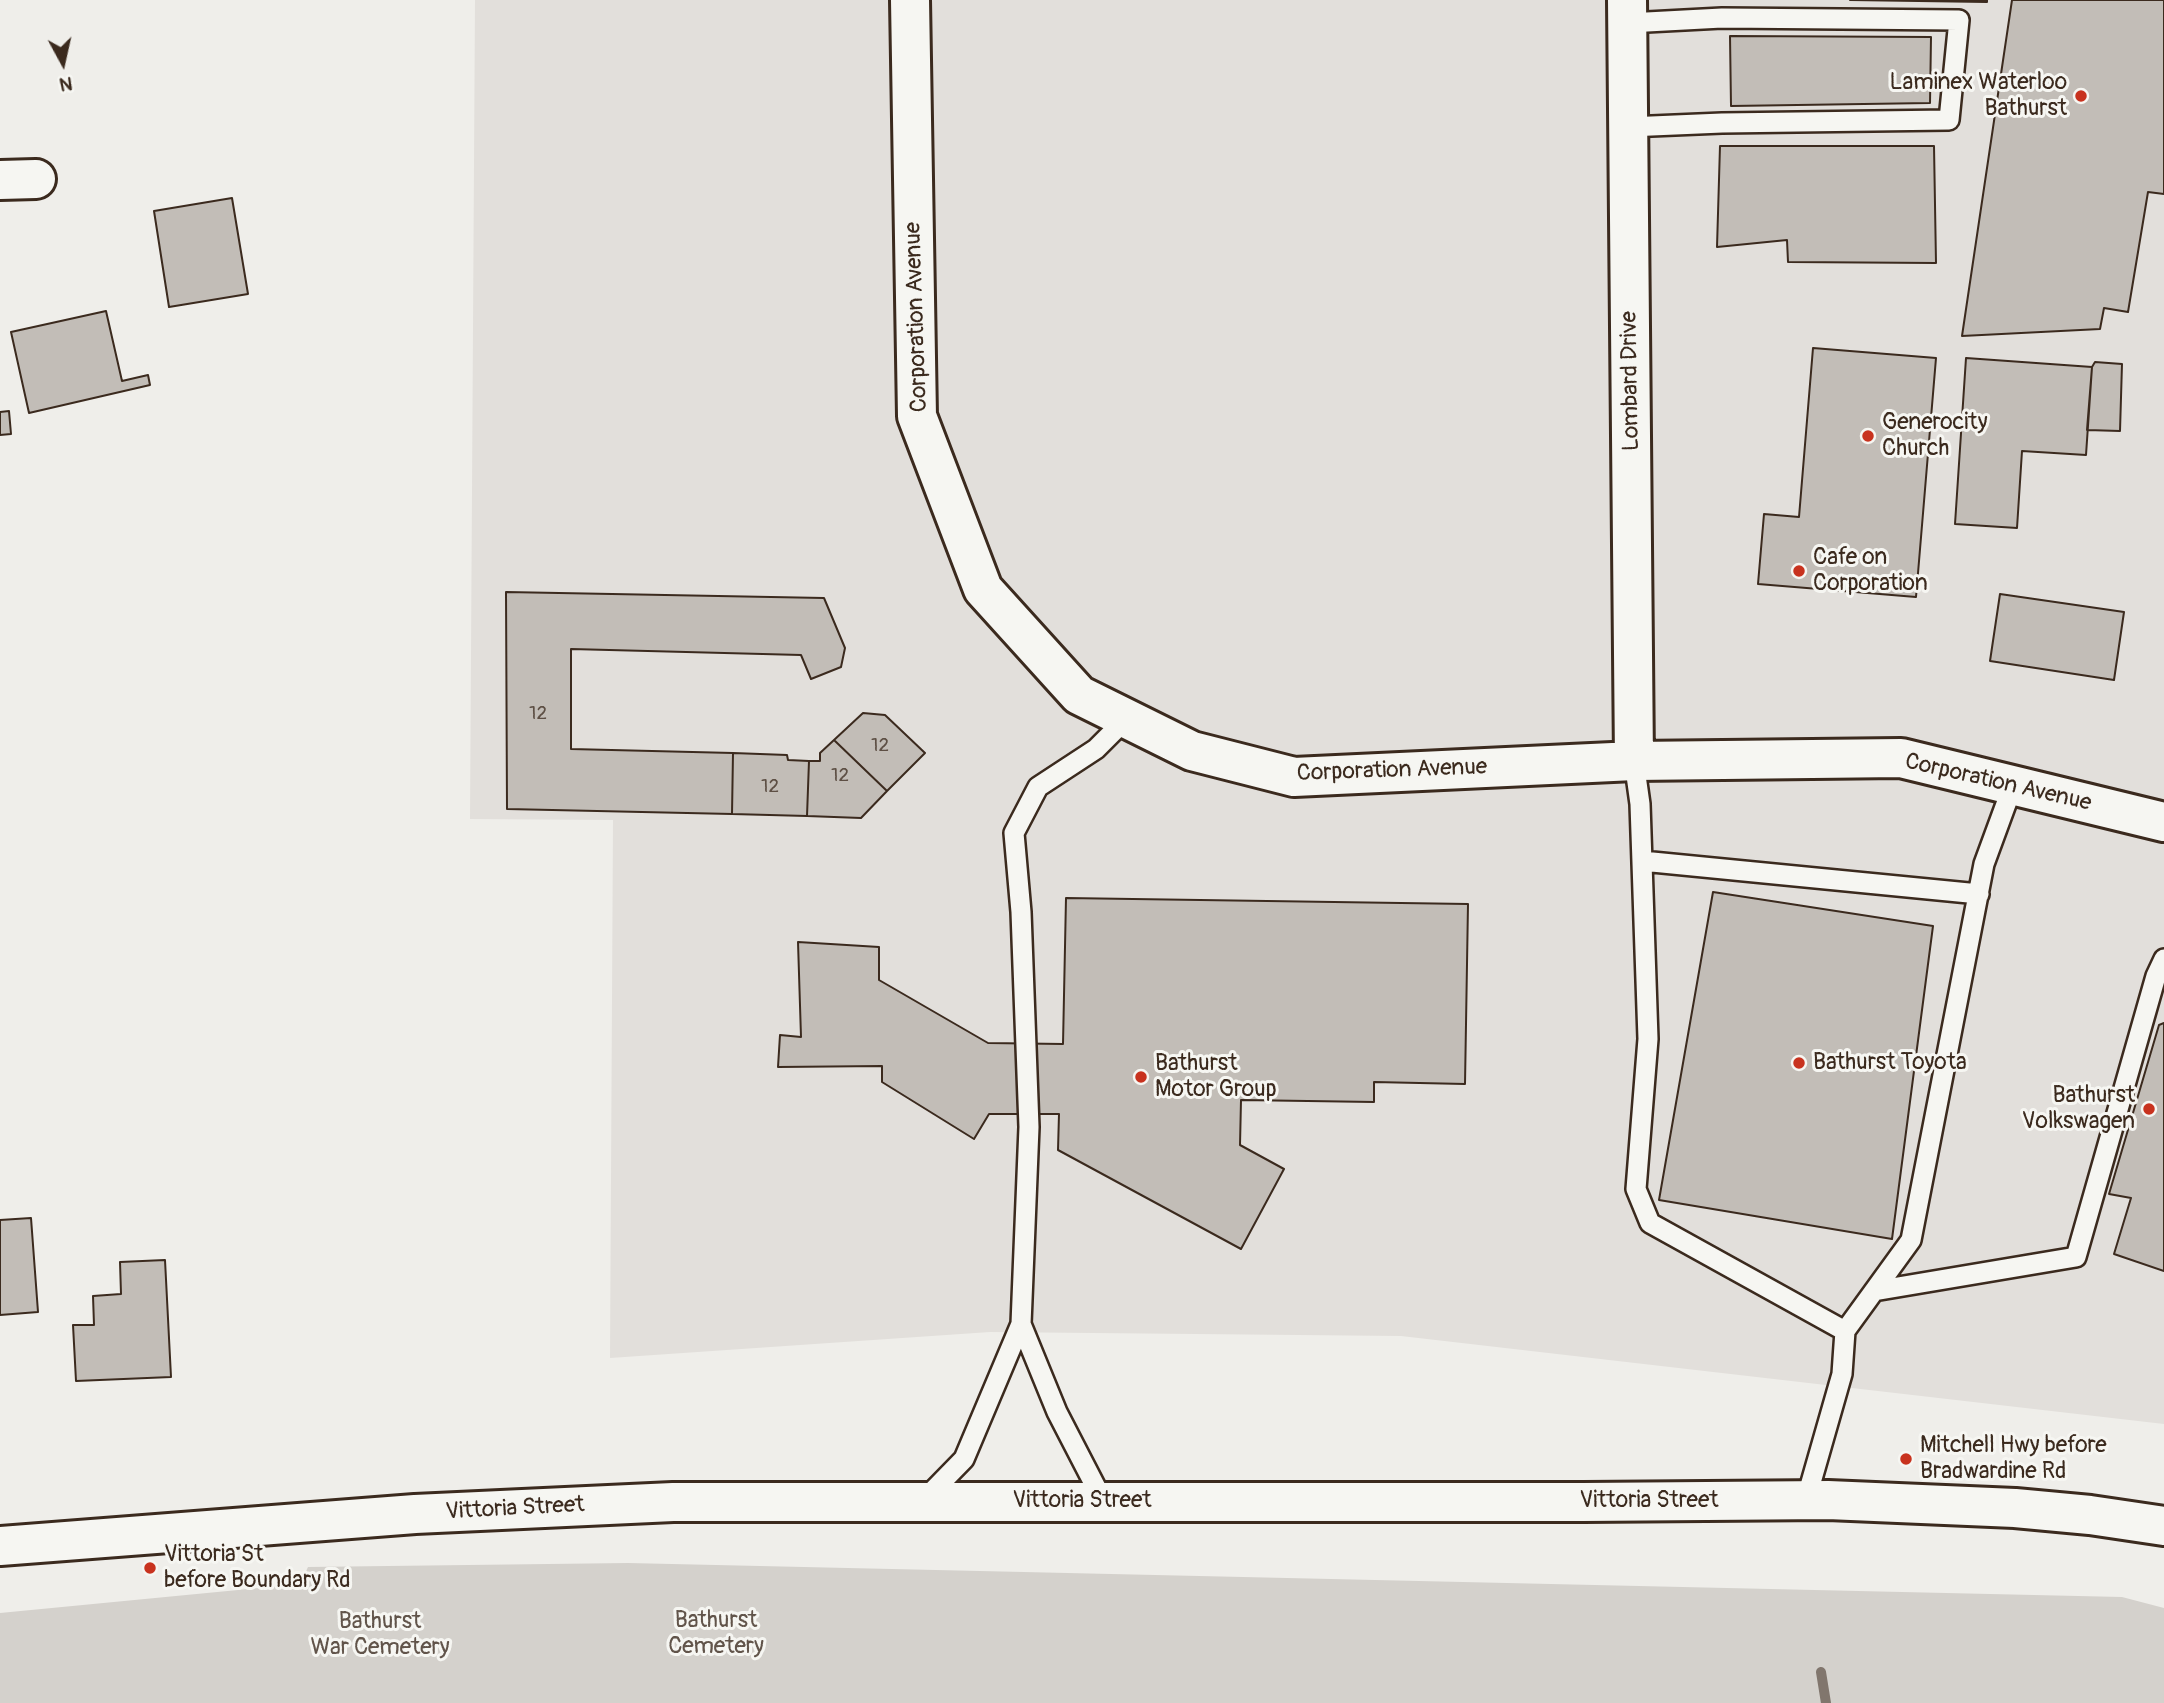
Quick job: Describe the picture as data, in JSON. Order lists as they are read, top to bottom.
{
  "streets": {
    "main road": ["Corporation Avenue", "Lombard Drive", "Vittoria Street"]
  },
  "crossings": [
    ["Corporation Avenue", "Lombard Drive"]
  ],
  "parks": ["Bathurst Cemetery", "Bathurst War Cemetery"],
  "places": [
    "Laminex Waterloo Bathurst",
    "Generocity Church",
    "Cafe on Corporation",
    "Bathurst Toyota",
    "Bathurst Motor Group",
    "Bathurst Volkswagen",
    "Mitchell Hwy before Bradwardine Rd",
    "Vittoria St before Boundary Rd"
  ],
  "house_numbers": [
    "12",
    "12",
    "12",
    "12"
  ],
  "north": "bottom"
}
